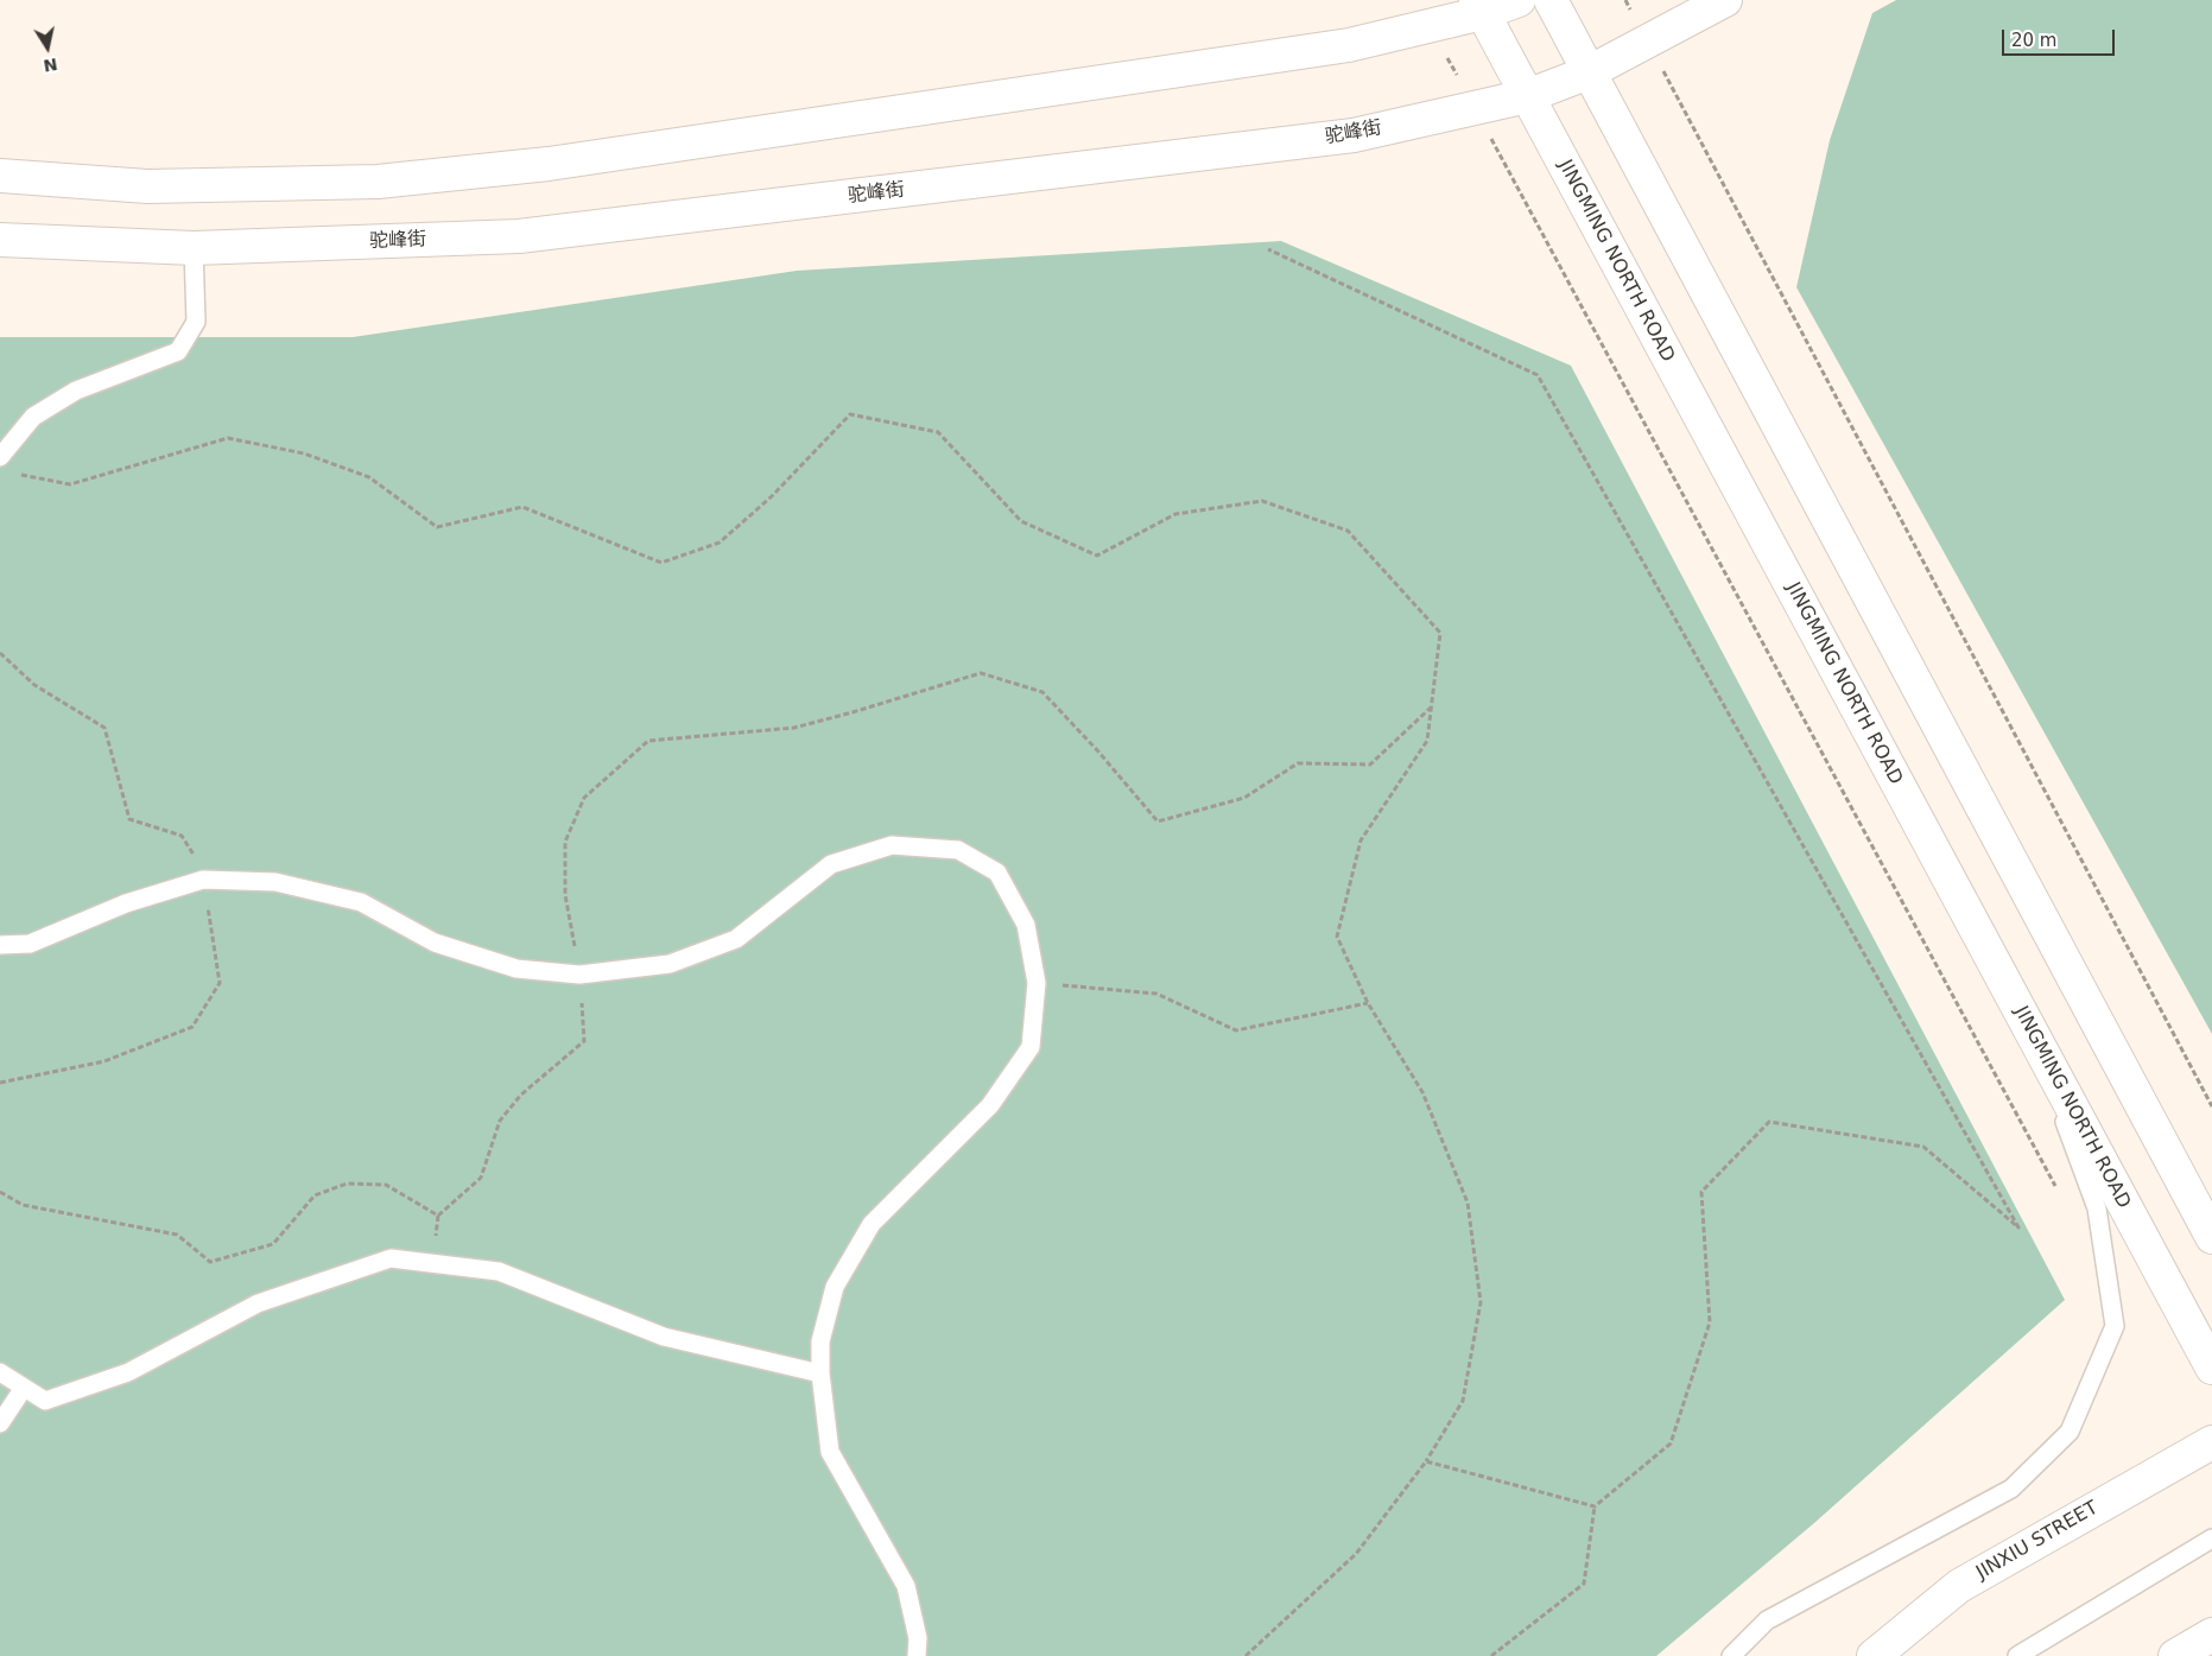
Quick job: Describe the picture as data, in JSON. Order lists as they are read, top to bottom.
{
  "streets": {
    "main road": ["驼峰街", "JINGMING NORTH ROAD", "JINXIU STREET"]
  },
  "crossings": [
    ["驼峰街", "JINGMING NORTH ROAD"]
  ],
  "scale_bar": "20 m",
  "north": "bottom"
}
